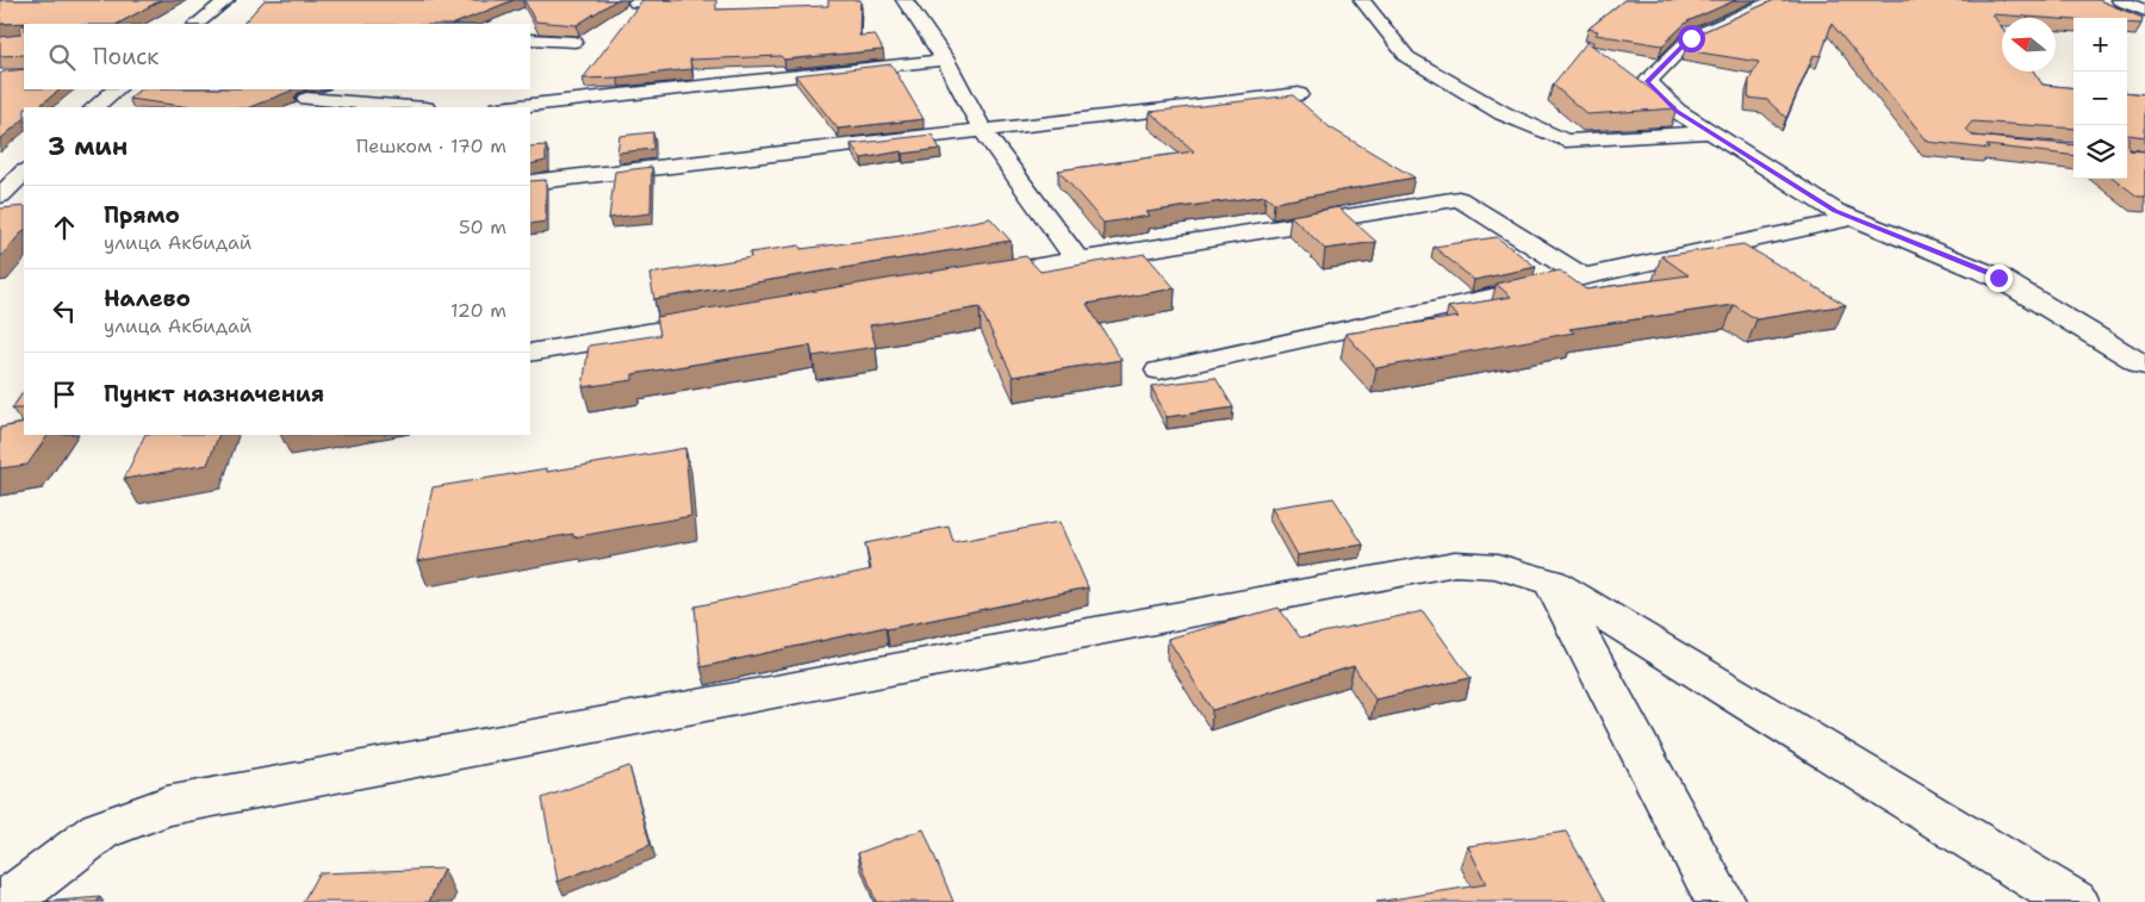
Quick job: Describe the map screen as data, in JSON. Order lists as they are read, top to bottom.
{
  "north": "left",
  "page": {
    "map_buttons": ["+", "−"],
    "search": "Поиск",
    "heading": ["3 мин", "Пешком · 170 m"],
    "list": [
      ["Прямо", "улица Акбидай", "50 m"],
      ["Налево", "улица Акбидай", "120 m"],
      "Пункт назначения"
    ]
  }
}
